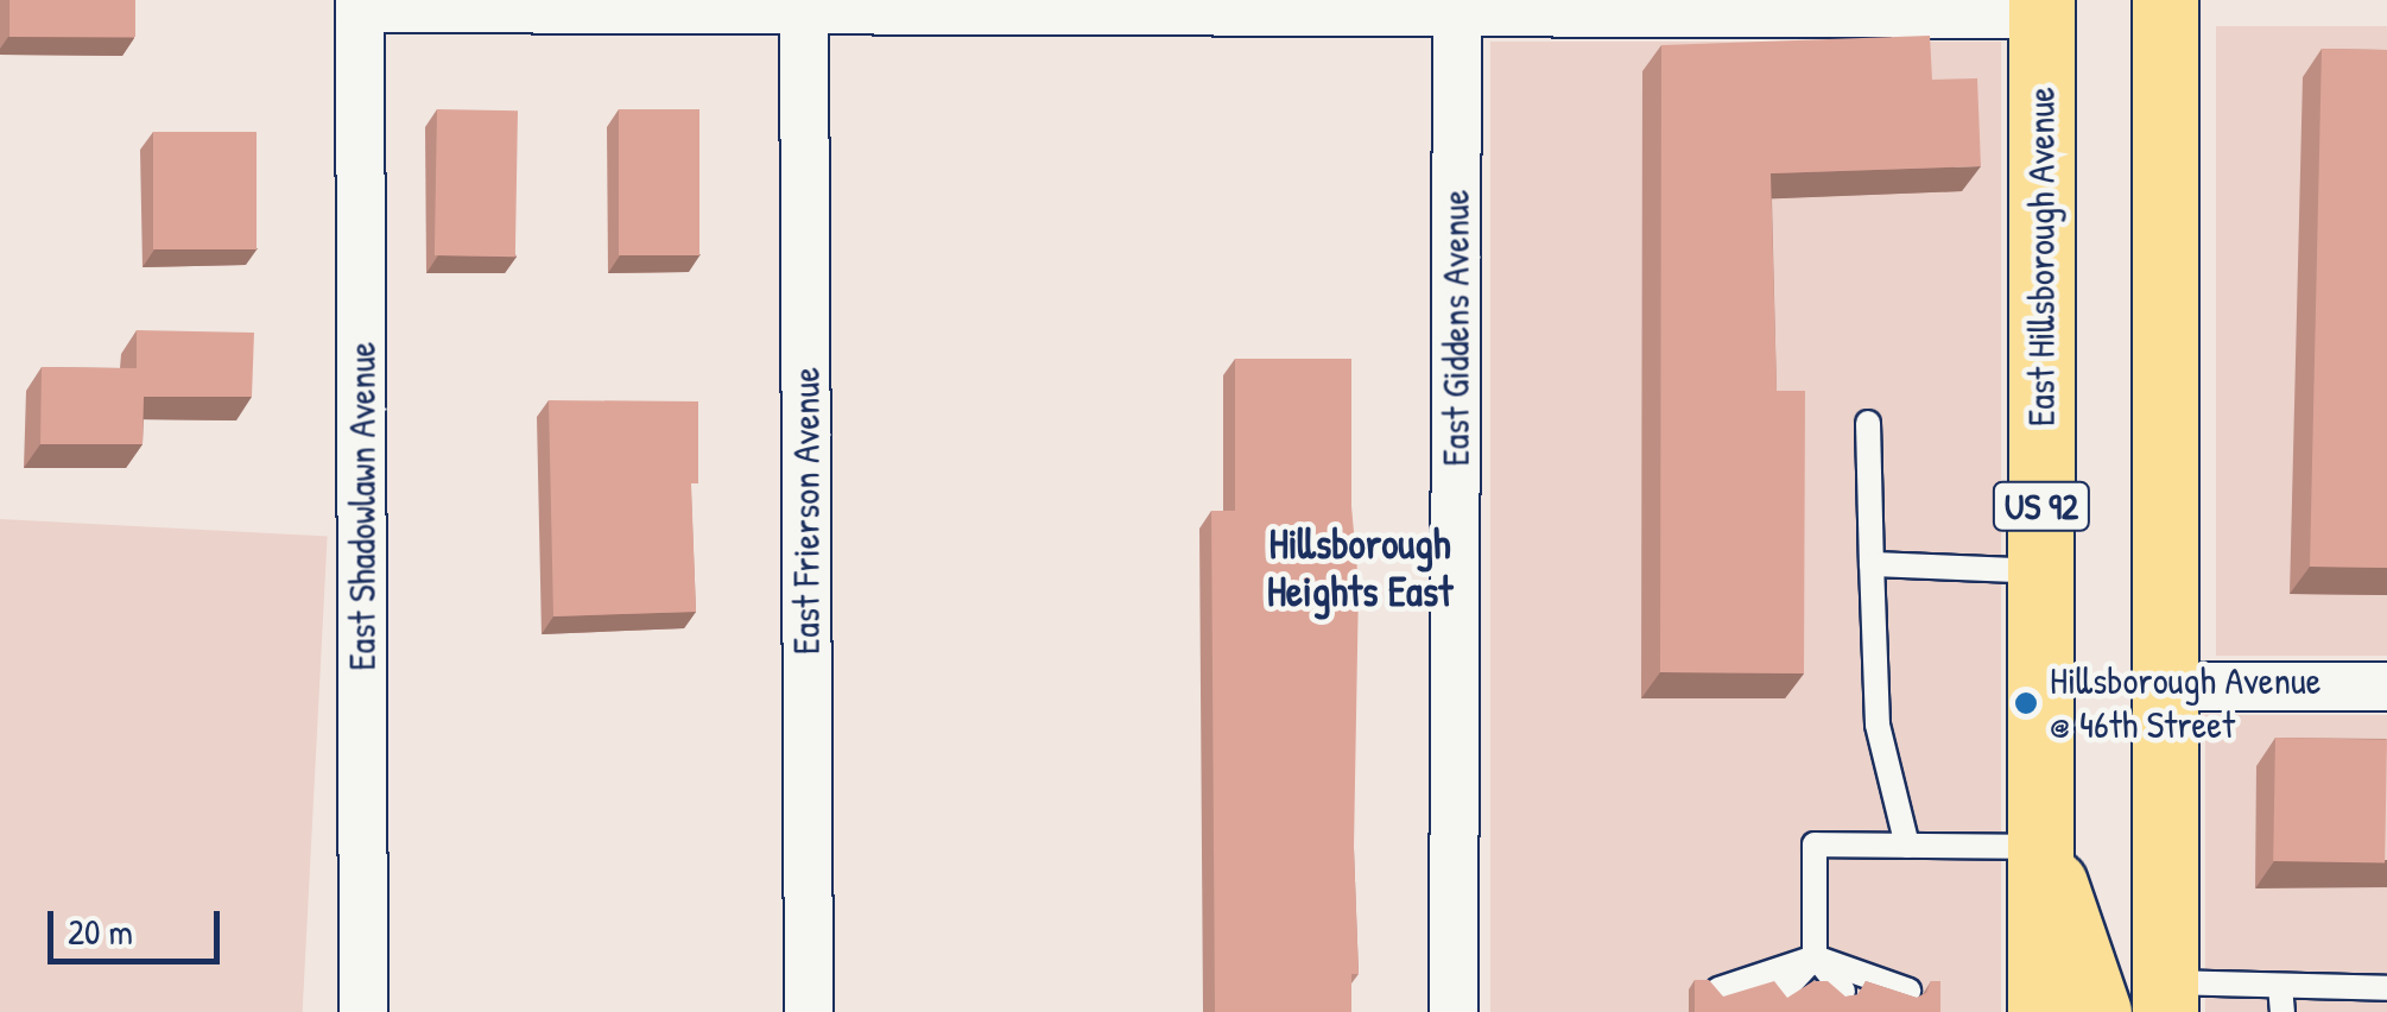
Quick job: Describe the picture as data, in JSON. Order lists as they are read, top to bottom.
{
  "streets": {
    "main road": ["East Hillsborough Avenue", "US 92"],
    "street": ["East Giddens Avenue", "East Shadowlawn Avenue", "East Frierson Avenue"]
  },
  "districts": ["Hillsborough Heights East"],
  "places": ["Hillsborough Avenue @ 46th Street"],
  "scale_bar": "20 m"
}
